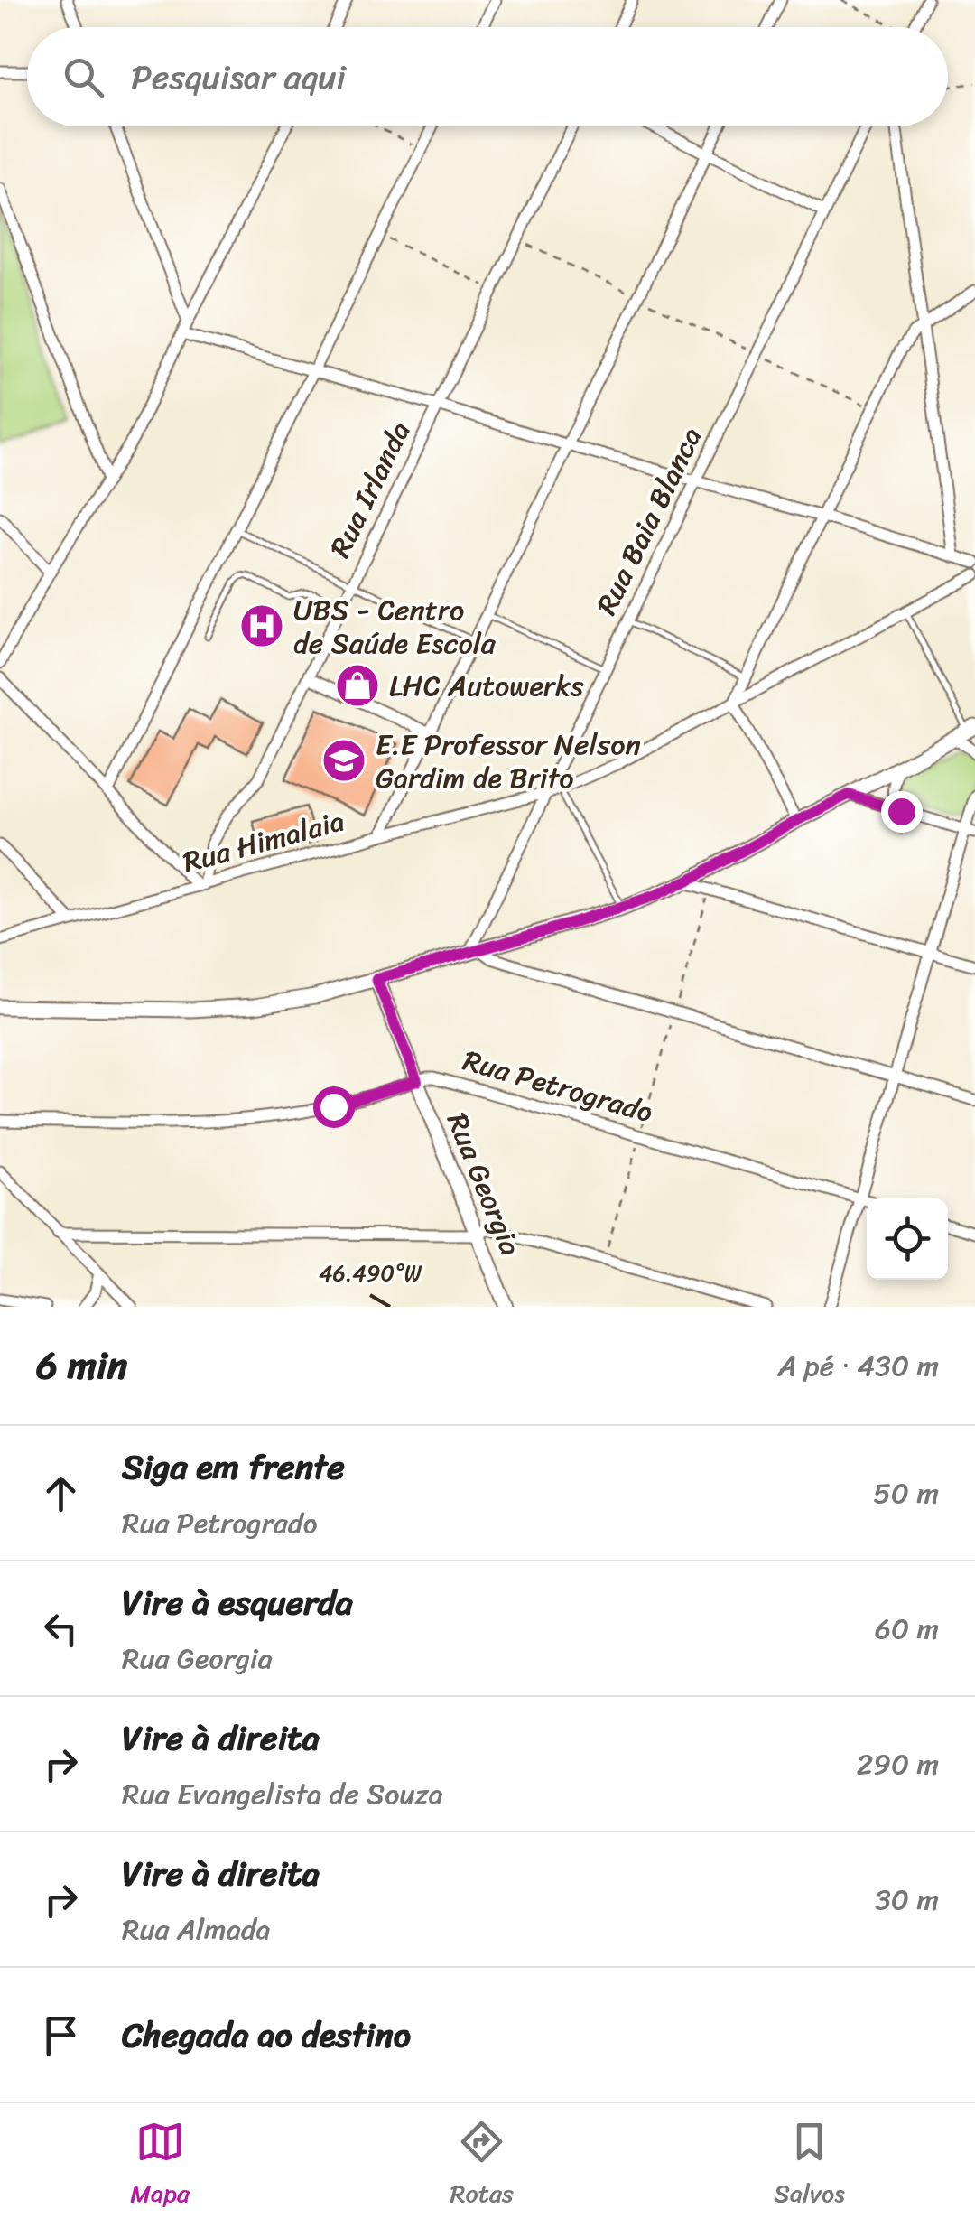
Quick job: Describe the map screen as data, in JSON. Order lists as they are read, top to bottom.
{
  "streets": {
    "main road": ["Rua Georgia"],
    "street": [
      "Rua Irlanda",
      "Rua Baia Blanca",
      "Rua Himalaia",
      "Rua Petrogrado"
    ]
  },
  "crossings": [
    ["Rua Irlanda", "Rua Himalaia"],
    ["Rua Baia Blanca", "Rua Himalaia"],
    ["Rua Petrogrado", "Rua Georgia"]
  ],
  "places": {
    "hospital": ["UBS - Centro de Saúde Escola"],
    "shop": ["LHC Autowerks"],
    "school or university": ["E.E Professor Nelson Gardim de Brito"]
  },
  "page": {
    "search": "Pesquisar aqui",
    "heading": ["6 min", "A pé · 430 m"],
    "list": [
      ["Siga em frente", "Rua Petrogrado", "50 m"],
      ["Vire à esquerda", "Rua Georgia", "60 m"],
      ["Vire à direita", "Rua Evangelista de Souza", "290 m"],
      ["Vire à direita", "Rua Almada", "30 m"],
      "Chegada ao destino"
    ],
    "nav": ["Mapa", "Rotas", "Salvos"]
  },
  "coordinates": ["46.490°W"]
}
